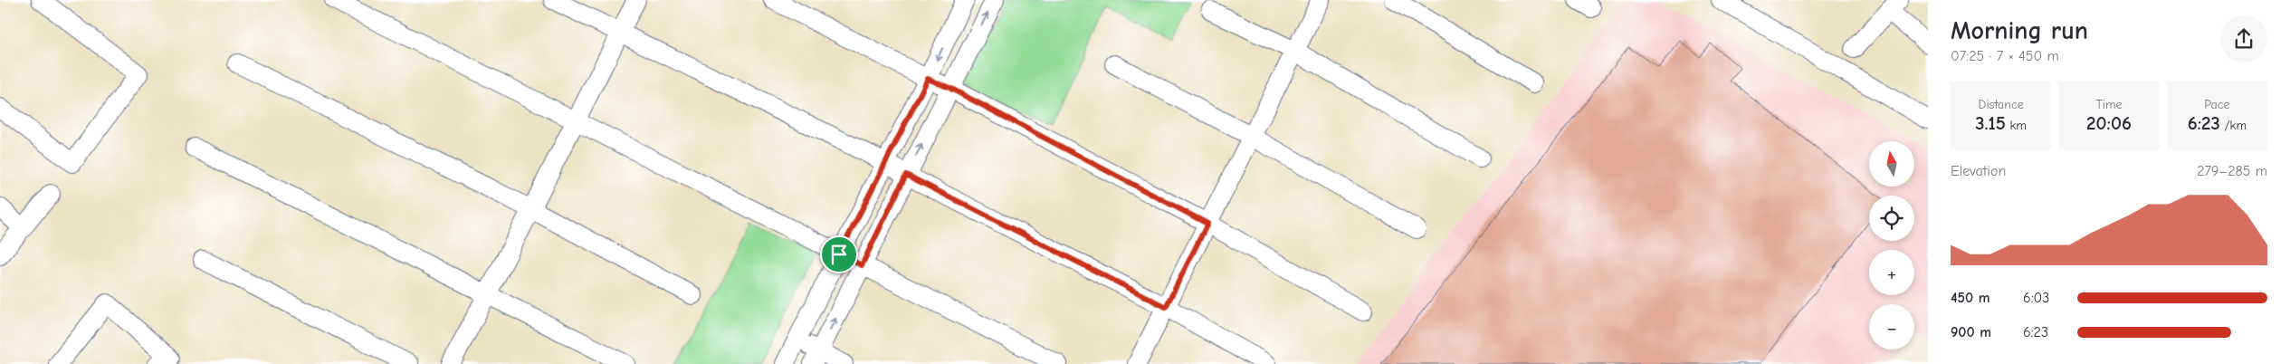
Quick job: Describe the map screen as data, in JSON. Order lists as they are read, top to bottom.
{
  "north": "top",
  "page": {
    "heading": ["Morning run", "07:25 · 7 × 450 m"],
    "stats": [
      ["Distance", "3.15 km"],
      ["Time", "20:06"],
      ["Pace", "6:23 /km"]
    ],
    "map_buttons": ["+", "−"],
    "chart": ["Elevation", "279–285 m"],
    "list": [
      {
        "name": "450 m",
        "note": "6:03"
      },
      {
        "name": "900 m",
        "note": "6:23"
      }
    ]
  }
}
